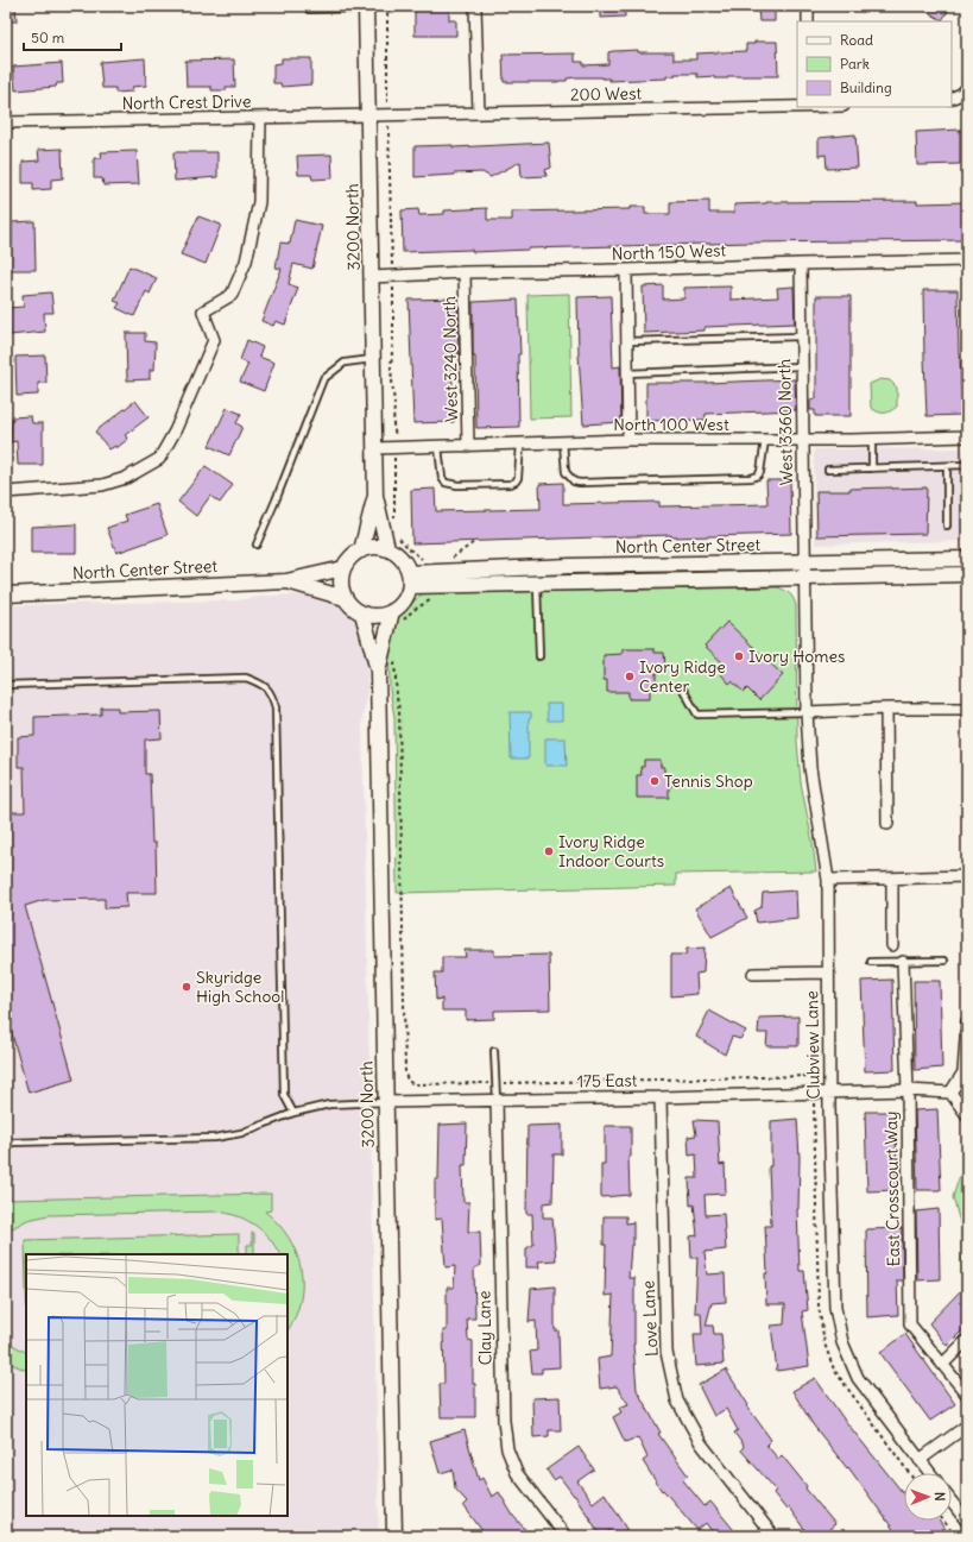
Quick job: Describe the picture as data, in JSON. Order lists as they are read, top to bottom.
{
  "streets": {
    "street": [
      "200 West",
      "North Crest Drive",
      "3200 North",
      "North 150 West",
      "West 3240 North",
      "West 3360 North",
      "North 100 West",
      "North Center Street",
      "Clubview Lane",
      "175 East",
      "East Crosscourt Way",
      "Love Lane",
      "Clay Lane"
    ]
  },
  "crossings": [
    ["200 West", "North Crest Drive"],
    ["200 West", "3200 North"],
    ["North Crest Drive", "3200 North"],
    ["3200 North", "North 150 West"],
    ["3200 North", "North 100 West"],
    ["3200 North", "175 East"],
    ["North 150 West", "West 3240 North"],
    ["North 150 West", "West 3360 North"],
    ["West 3240 North", "North 100 West"],
    ["West 3360 North", "North 100 West"],
    ["West 3360 North", "North Center Street"],
    ["West 3360 North", "Clubview Lane"],
    ["Clubview Lane", "175 East"],
    ["175 East", "East Crosscourt Way"],
    ["175 East", "Love Lane"],
    ["175 East", "Clay Lane"]
  ],
  "places": [
    "Ivory Homes",
    "Ivory Ridge Center",
    "Tennis Shop",
    "Ivory Ridge Indoor Courts",
    "Skyridge High School"
  ],
  "legend": ["Road", "Park", "Building"],
  "scale_bar": "50 m",
  "north": "right"
}
